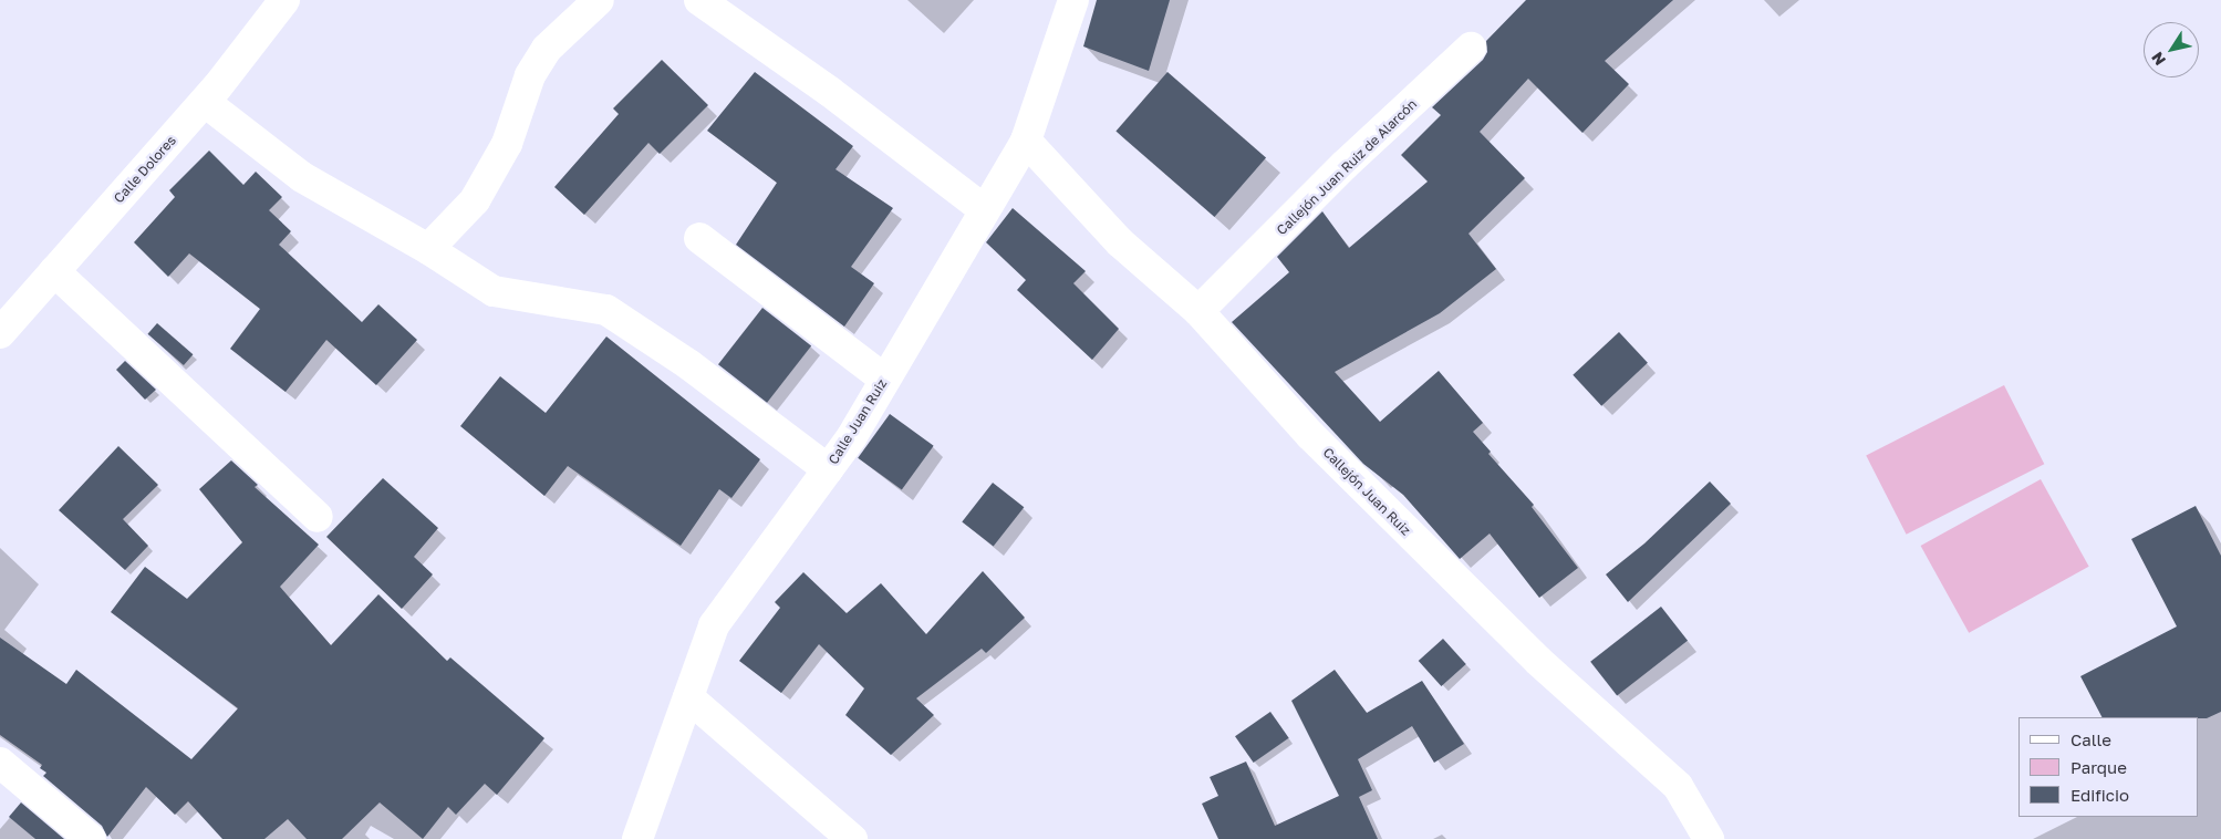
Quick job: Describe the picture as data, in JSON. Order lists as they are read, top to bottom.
{
  "streets": {
    "street": [
      "Callejón Juan Ruiz de Alarcón",
      "Calle Dolores",
      "Calle Juan Ruiz",
      "Callejón Juan Ruiz"
    ]
  },
  "crossings": [
    ["Callejón Juan Ruiz de Alarcón", "Callejón Juan Ruiz"],
    ["Calle Juan Ruiz", "Callejón Juan Ruiz"]
  ],
  "legend": ["Calle", "Parque", "Edificio"],
  "north": "bottom left"
}
